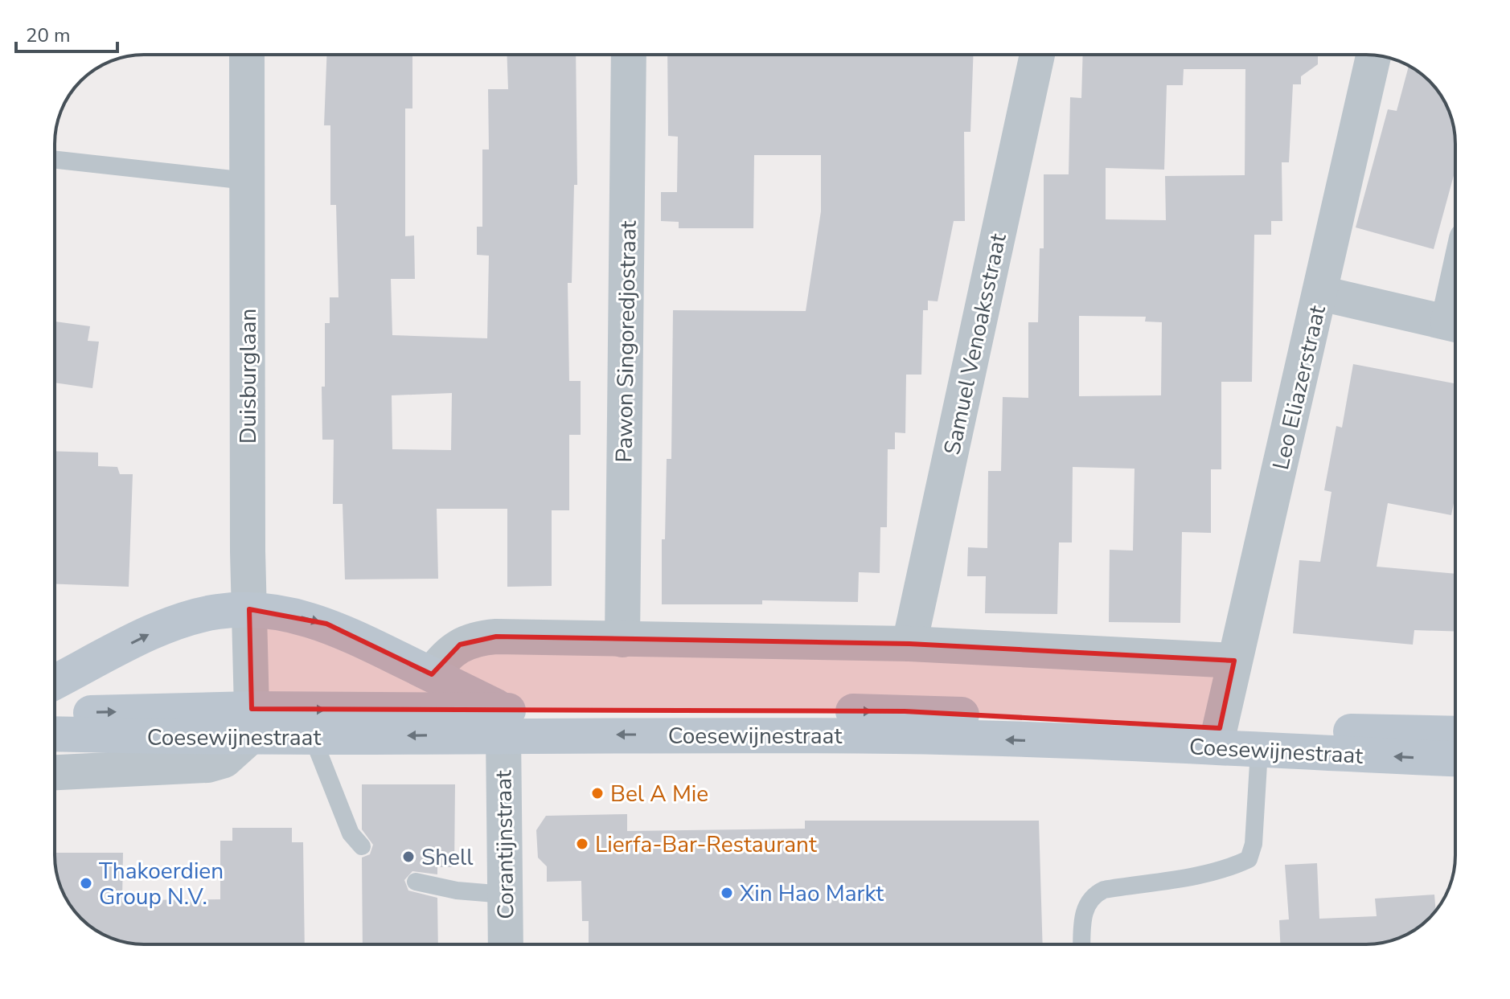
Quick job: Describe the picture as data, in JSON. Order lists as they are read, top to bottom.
{
  "streets": {
    "main road": ["Coesewijnestraat"],
    "street": [
      "Pawon Singoredjostraat",
      "Samuel Venoaksstraat",
      "Duisburglaan",
      "Leo Eliazerstraat",
      "Corantijnstraat"
    ]
  },
  "crossings": [
    ["Duisburglaan", "Coesewijnestraat"],
    ["Leo Eliazerstraat", "Coesewijnestraat"],
    ["Coesewijnestraat", "Corantijnstraat"]
  ],
  "places": [
    "Bel A Mie",
    "Lierfa-Bar-Restaurant",
    "Shell",
    "Thakoerdien Group N.V.",
    "Xin Hao Markt"
  ],
  "scale_bar": "20 m"
}
